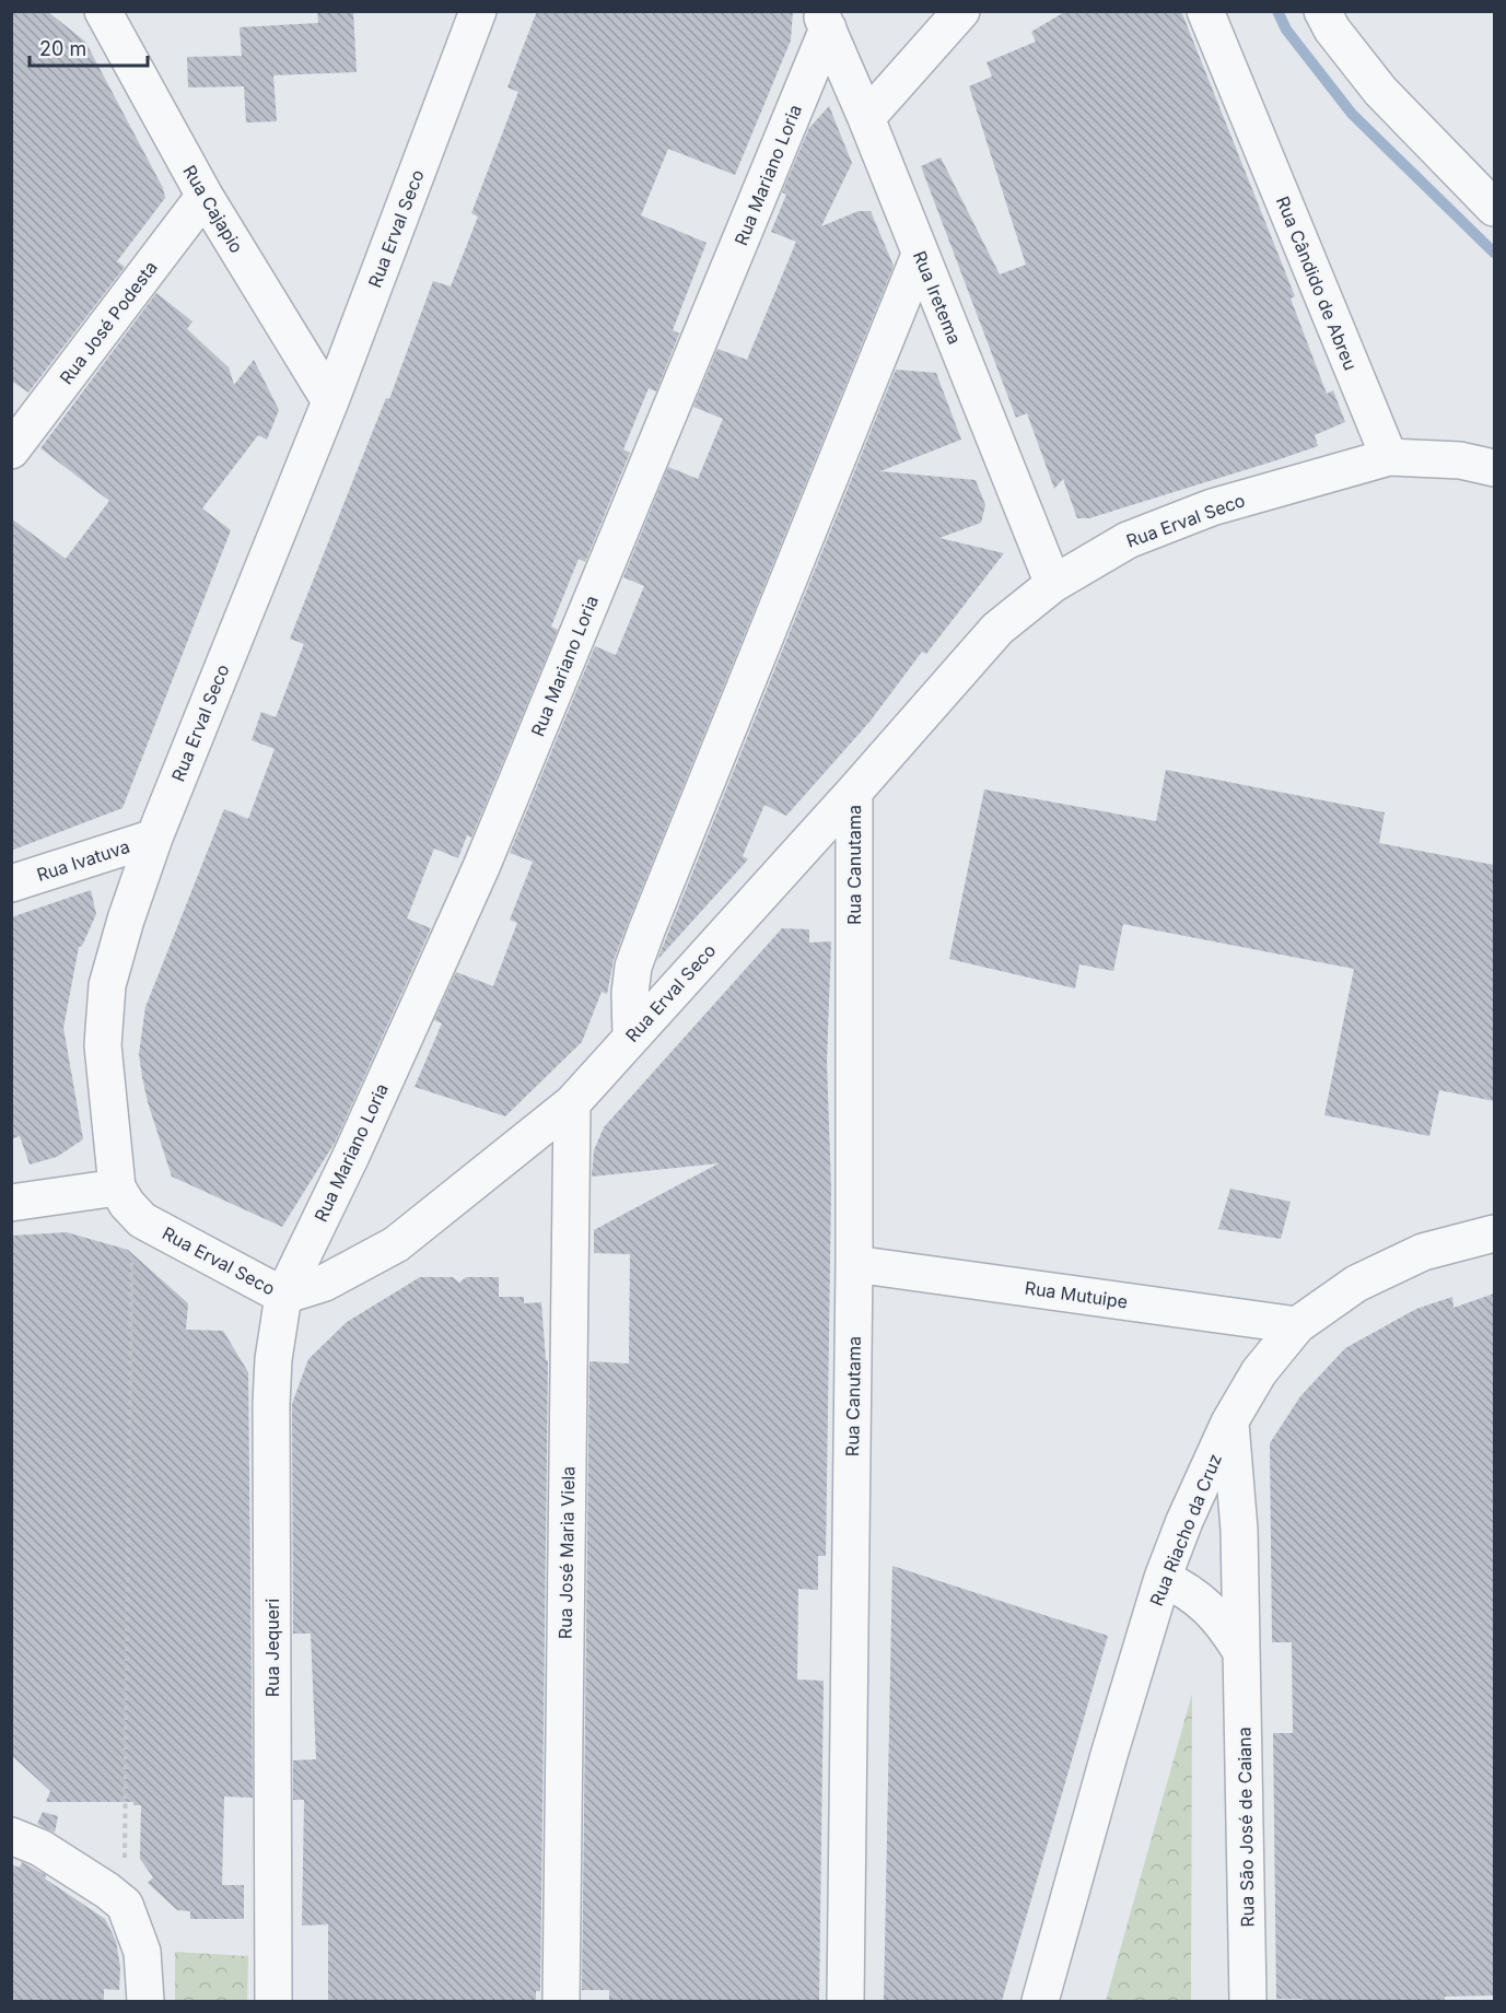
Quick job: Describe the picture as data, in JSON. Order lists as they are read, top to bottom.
{
  "streets": {
    "street": [
      "Rua Mariano Loria",
      "Rua Cajapio",
      "Rua Erval Seco",
      "Rua Cândido de Abreu",
      "Rua Iretema",
      "Rua José Podesta",
      "Rua Ivatuva",
      "Rua Canutama",
      "Rua Mutuipe",
      "Rua Riacho da Cruz",
      "Rua José Maria Viela",
      "Rua Jequeri",
      "Rua São José de Caiana"
    ]
  },
  "crossings": [
    ["Rua Mariano Loria", "Rua Erval Seco"],
    ["Rua Mariano Loria", "Rua Iretema"],
    ["Rua Mariano Loria", "Rua Jequeri"],
    ["Rua Cajapio", "Rua Erval Seco"],
    ["Rua Cajapio", "Rua José Podesta"],
    ["Rua Erval Seco", "Rua Cândido de Abreu"],
    ["Rua Erval Seco", "Rua Iretema"],
    ["Rua Erval Seco", "Rua Ivatuva"],
    ["Rua Erval Seco", "Rua Canutama"],
    ["Rua Erval Seco", "Rua José Maria Viela"],
    ["Rua Erval Seco", "Rua Jequeri"],
    ["Rua Canutama", "Rua Mutuipe"],
    ["Rua Mutuipe", "Rua Riacho da Cruz"],
    ["Rua Riacho da Cruz", "Rua São José de Caiana"]
  ],
  "scale_bar": "20 m"
}
